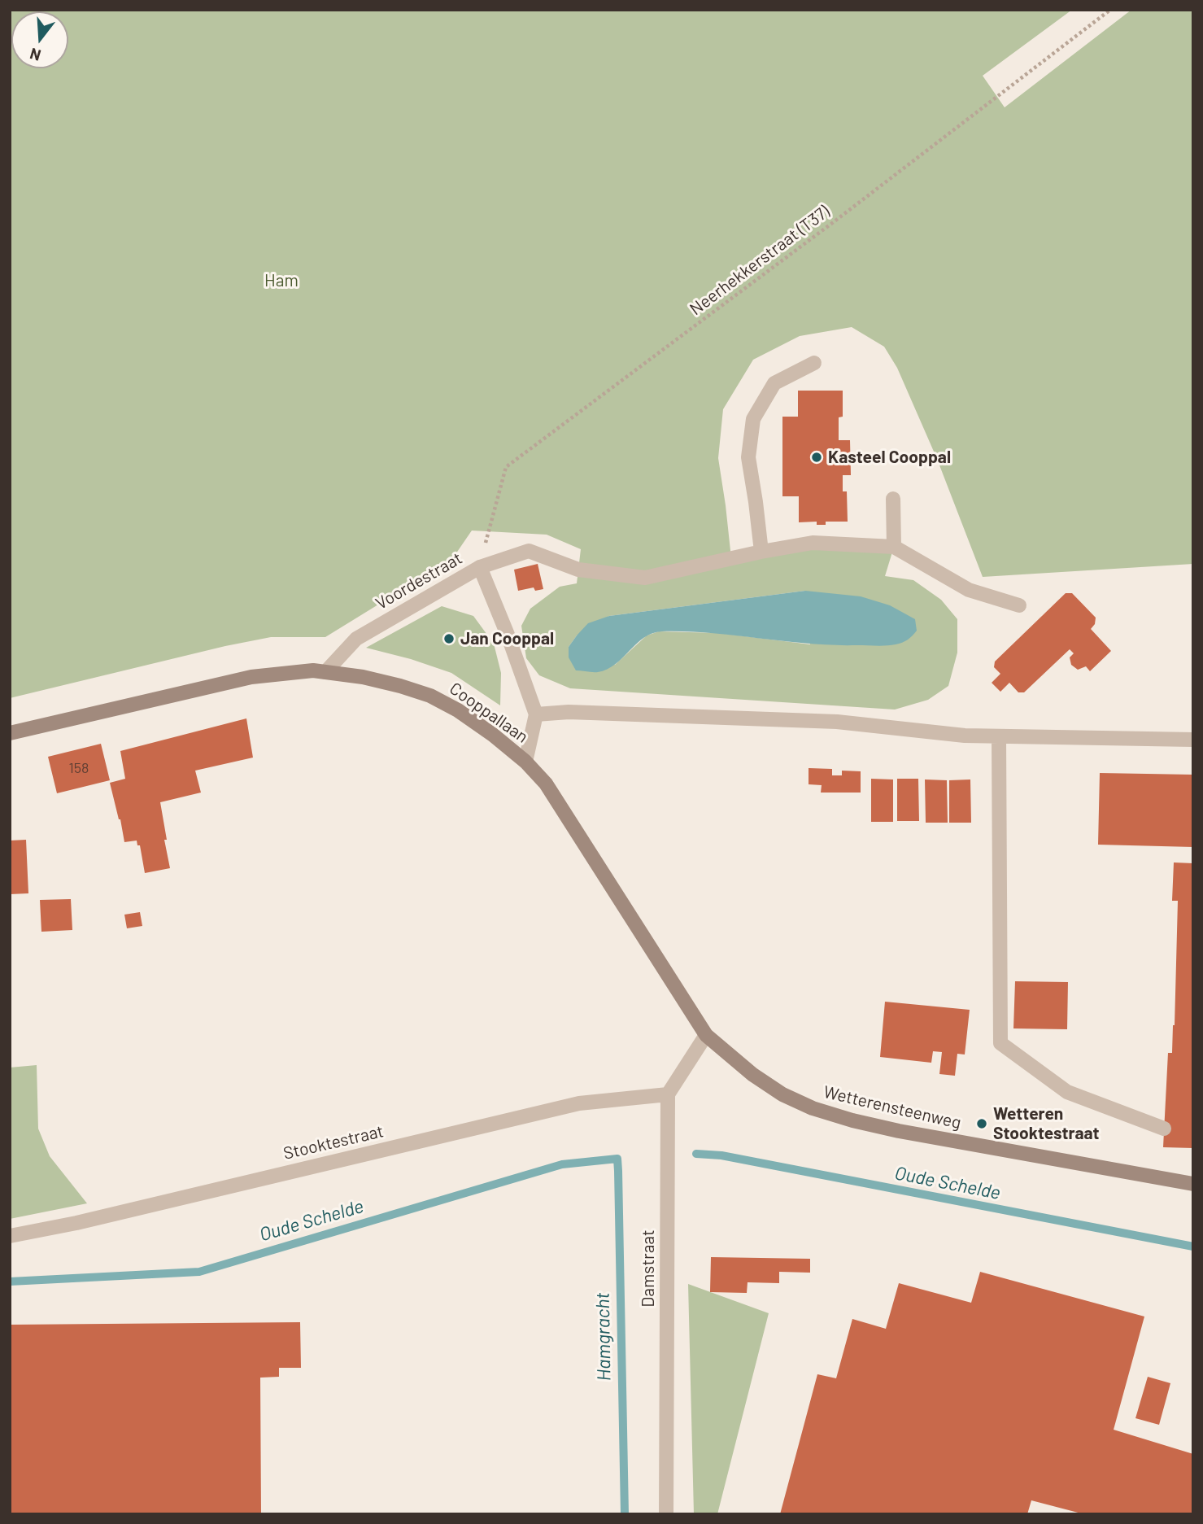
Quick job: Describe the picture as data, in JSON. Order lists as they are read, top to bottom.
{
  "streets": {
    "street": [
      "Voordestraat",
      "Cooppallaan",
      "Wetterensteenweg",
      "Stooktestraat",
      "Damstraat"
    ],
    "path": ["Neerhekkerstraat (T37)"]
  },
  "crossings": [
    ["Neerhekkerstraat (T37)", "Voordestraat"],
    ["Voordestraat", "Cooppallaan"],
    ["Cooppallaan", "Wetterensteenweg"],
    ["Stooktestraat", "Damstraat"]
  ],
  "water": ["Oude Schelde", "Hamgracht"],
  "parks": ["Ham"],
  "places": ["Kasteel Cooppal", "Jan Cooppal", "Wetteren Stooktestraat"],
  "house_numbers": ["158"],
  "north": "bottom"
}
